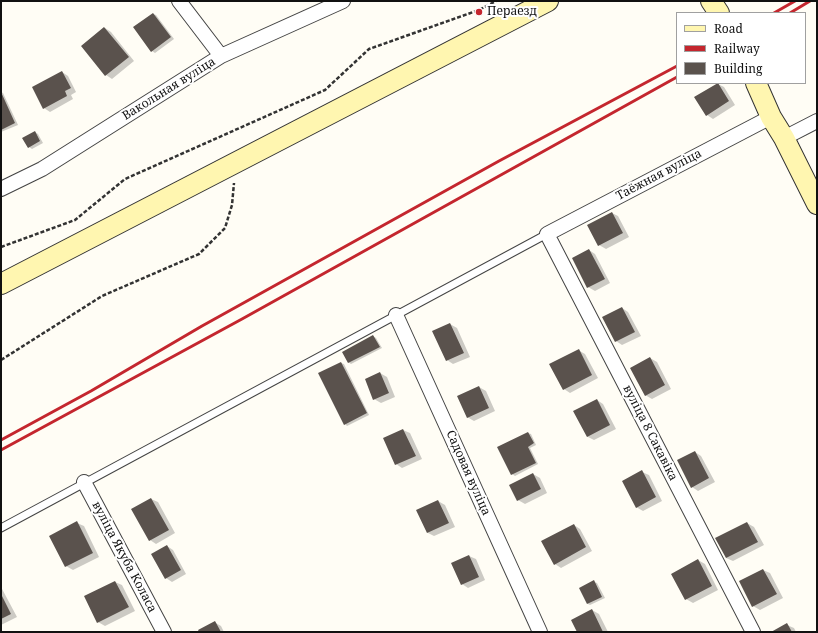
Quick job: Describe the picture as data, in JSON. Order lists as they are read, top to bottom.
{
  "streets": {
    "street": [
      "Вакольная вуліца",
      "Таёжная вуліца",
      "вуліца 8 Сакавіка",
      "Садовая вуліца",
      "вуліца Якуба Коласа"
    ]
  },
  "crossings": [
    ["Таёжная вуліца", "вуліца 8 Сакавіка"]
  ],
  "places": ["Пераезд"],
  "legend": ["Road", "Railway", "Building"]
}
